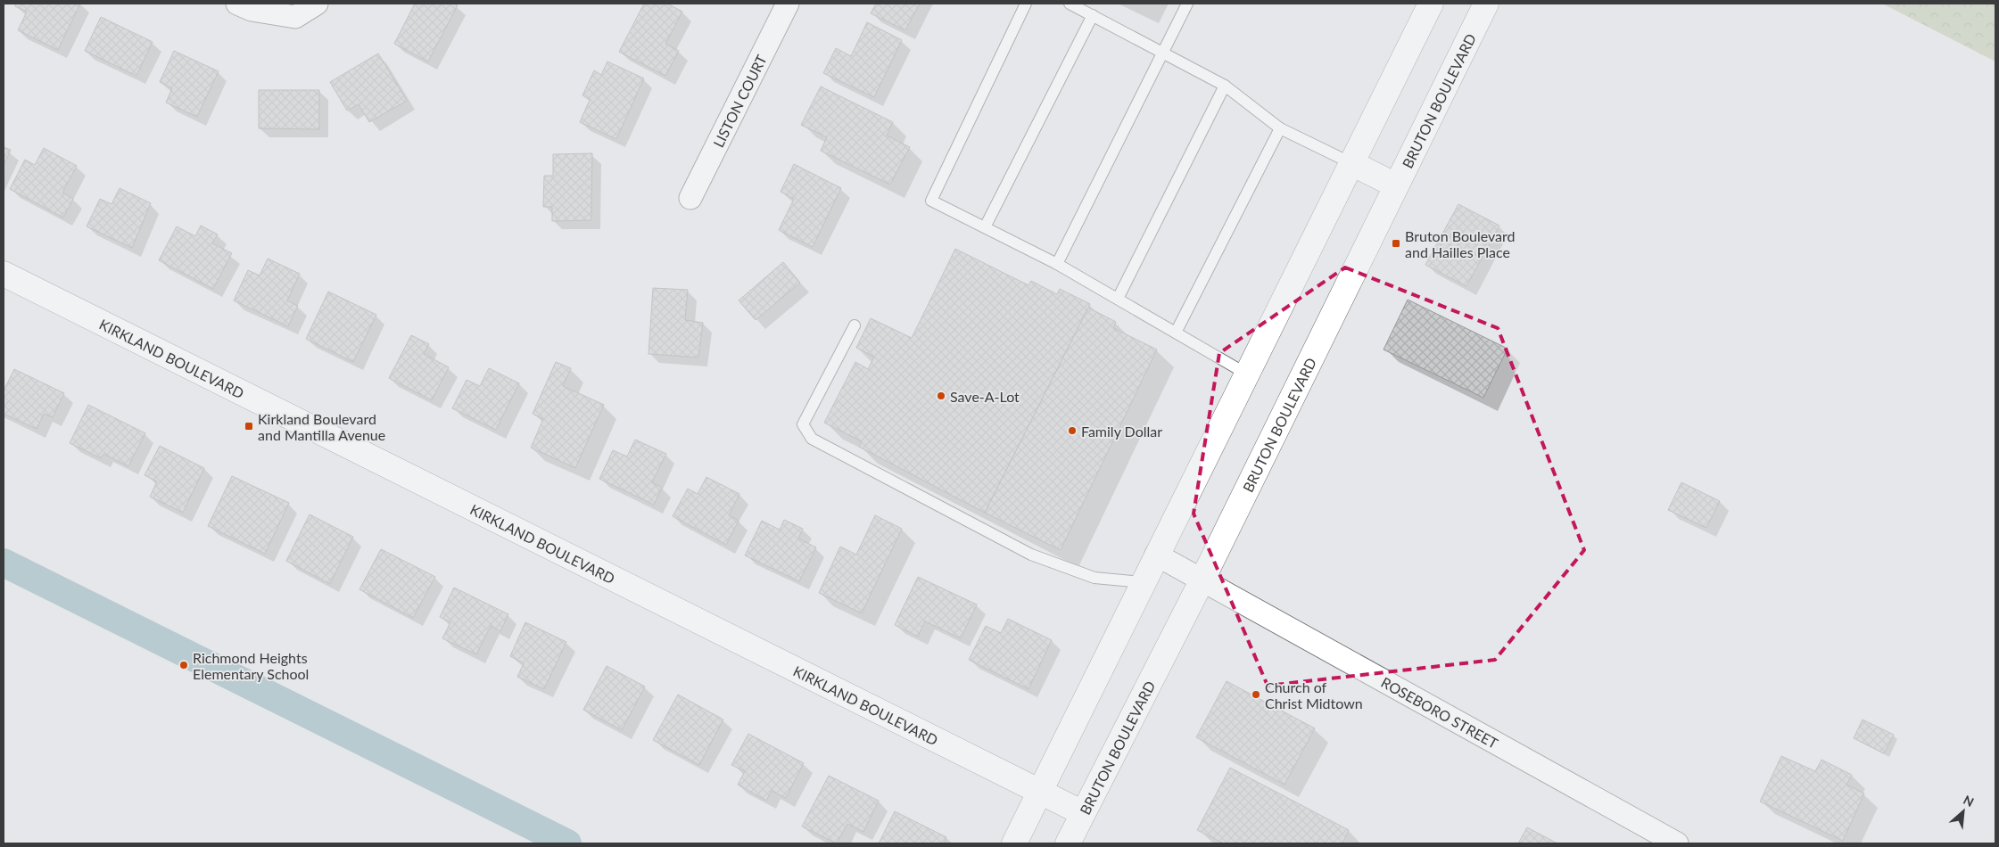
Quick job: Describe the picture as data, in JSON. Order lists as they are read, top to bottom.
{
  "streets": {
    "street": [
      "LISTON COURT",
      "BRUTON BOULEVARD",
      "KIRKLAND BOULEVARD",
      "ROSEBORO STREET"
    ]
  },
  "crossings": [
    ["BRUTON BOULEVARD", "KIRKLAND BOULEVARD"],
    ["BRUTON BOULEVARD", "ROSEBORO STREET"]
  ],
  "places": {
    "transit": ["Bruton Boulevard and Hailles Place", "Kirkland Boulevard and Mantilla Avenue"],
    "other": [
      "Save-A-Lot",
      "Family Dollar",
      "Richmond Heights Elementary School",
      "Church of Christ Midtown"
    ]
  },
  "north": "top right"
}
